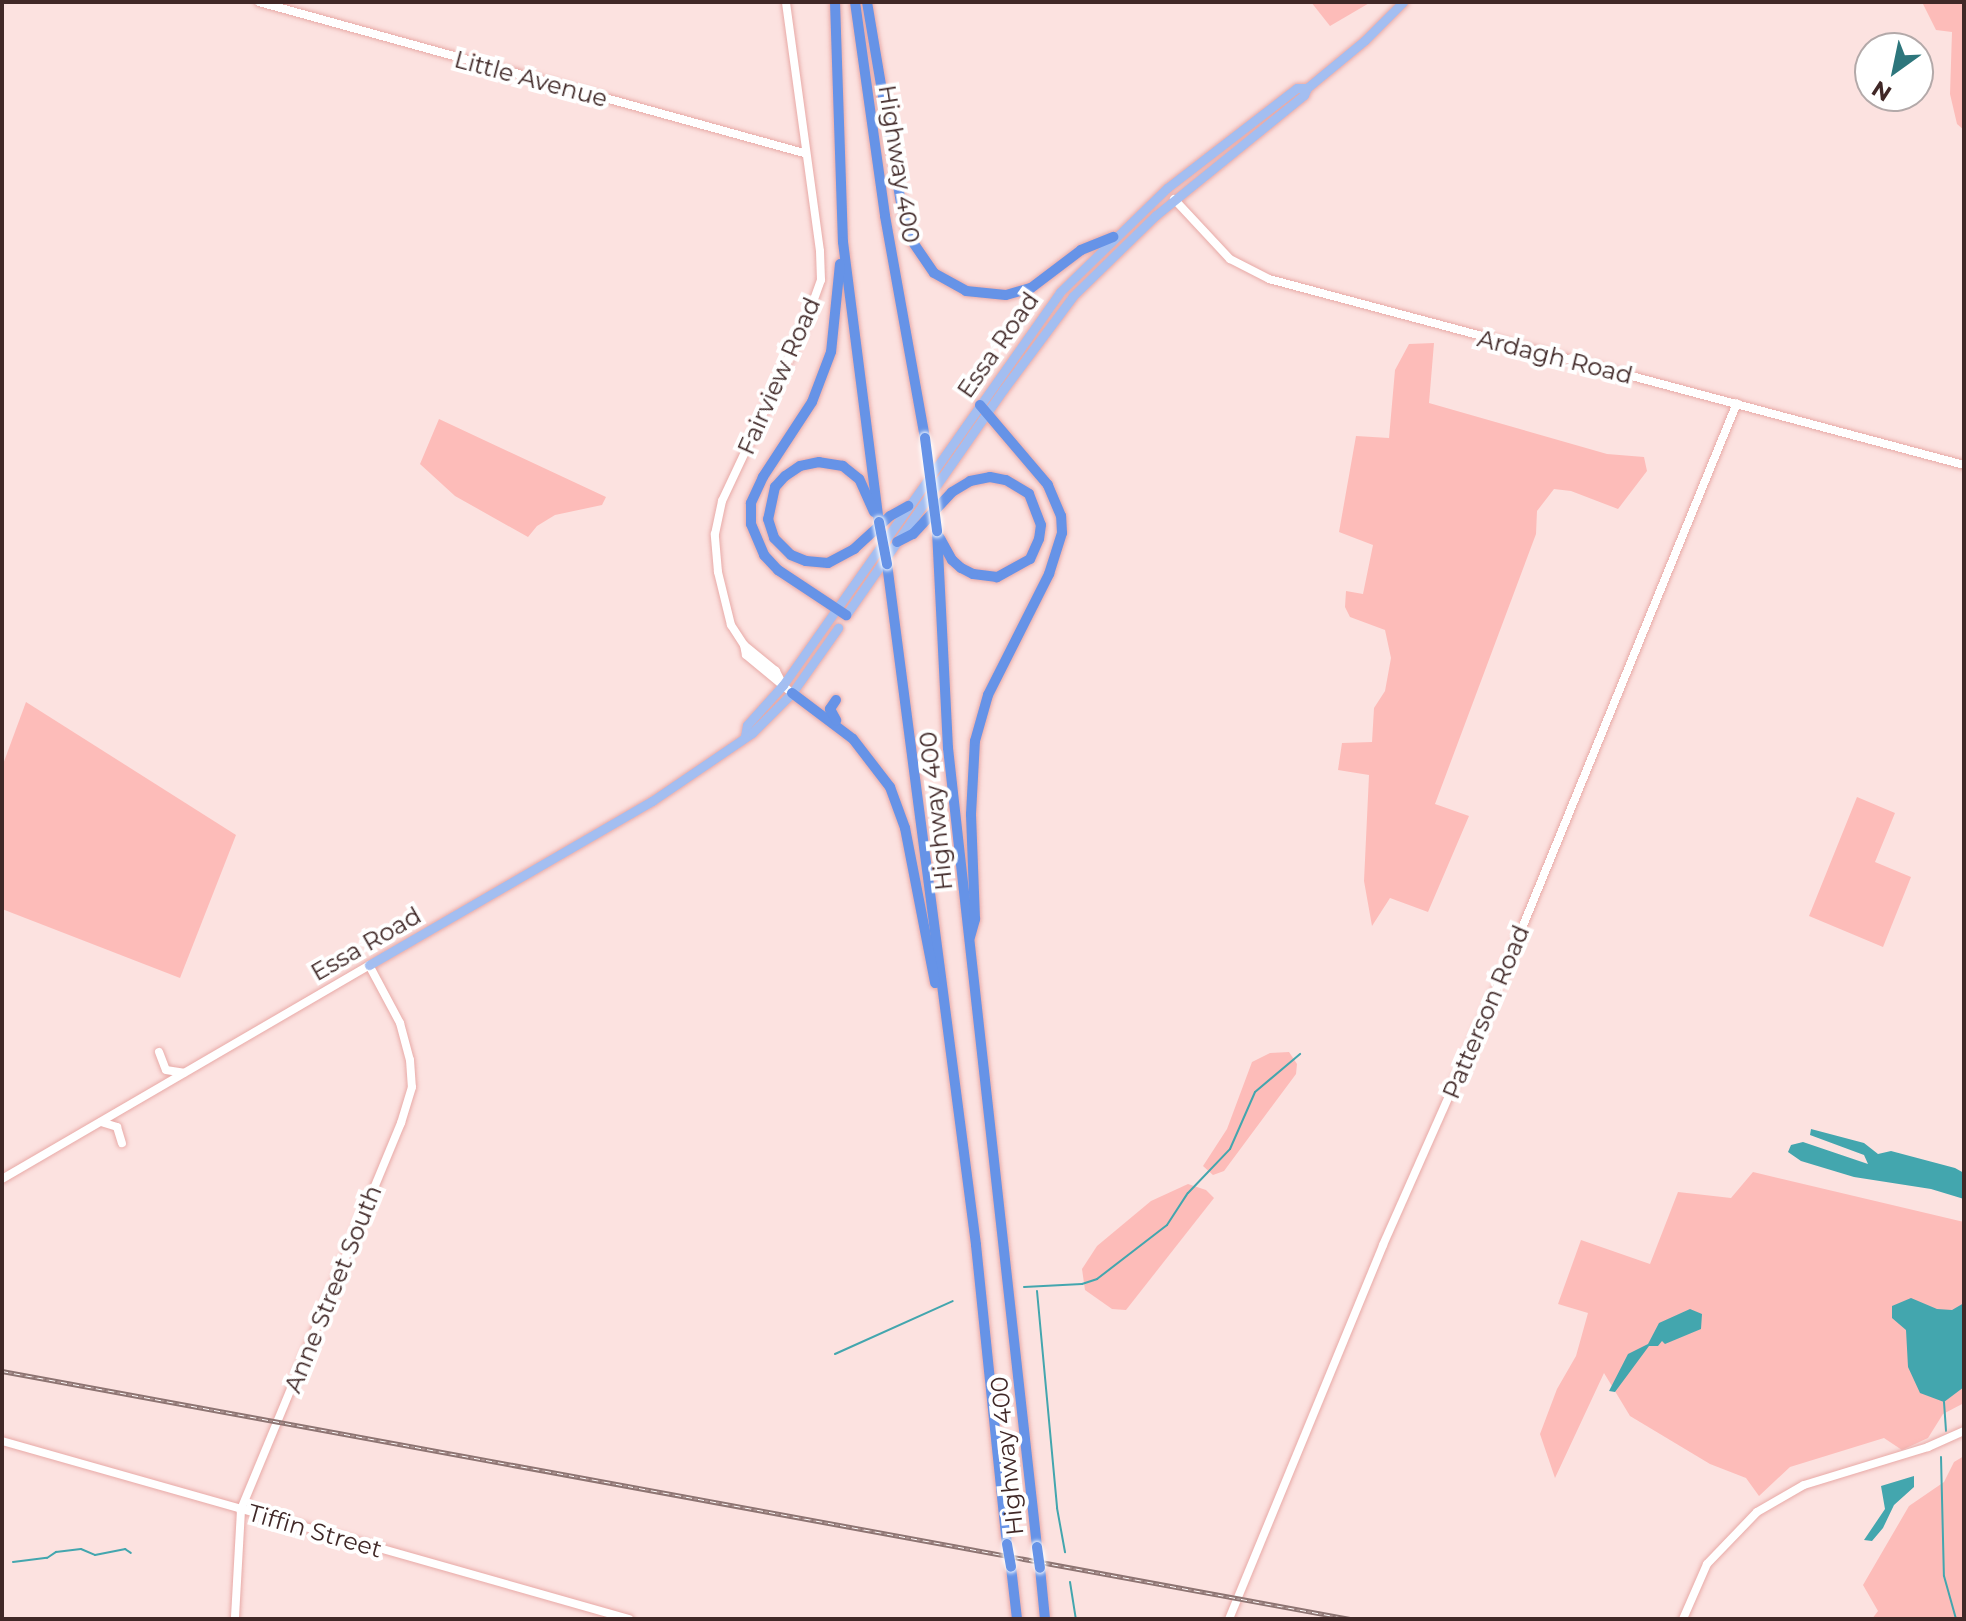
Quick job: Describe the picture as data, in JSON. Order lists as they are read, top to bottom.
{
  "streets": {
    "highway": ["Highway 400"],
    "main road": ["Essa Road"],
    "street": [
      "Little Avenue",
      "Ardagh Road",
      "Fairview Road",
      "Patterson Road",
      "Anne Street South",
      "Tiffin Street"
    ]
  },
  "crossings": [
    ["Little Avenue", "Fairview Road"],
    ["Essa Road", "Ardagh Road"],
    ["Essa Road", "Fairview Road"],
    ["Essa Road", "Anne Street South"],
    ["Ardagh Road", "Patterson Road"],
    ["Anne Street South", "Tiffin Street"]
  ],
  "north": "bottom left"
}
